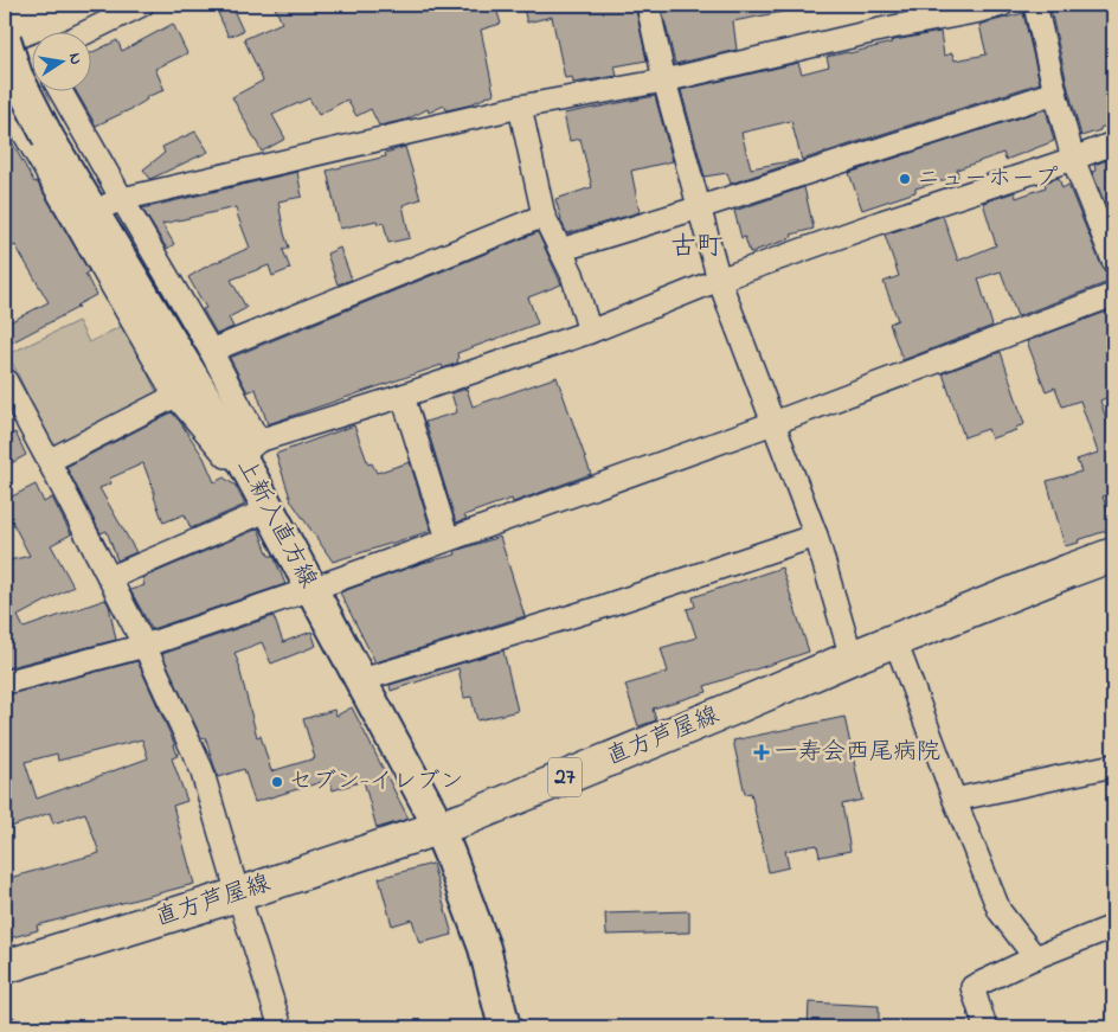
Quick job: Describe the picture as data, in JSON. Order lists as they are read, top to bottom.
{
  "streets": {
    "main road": ["上新入直方線", "直方芦屋線", "27"]
  },
  "crossings": [
    ["上新入直方線", "直方芦屋線"]
  ],
  "districts": ["古町"],
  "places": {
    "other": ["ニューホープ", "セブン-イレブン"],
    "health": ["一寿会西尾病院"]
  },
  "north": "right"
}
